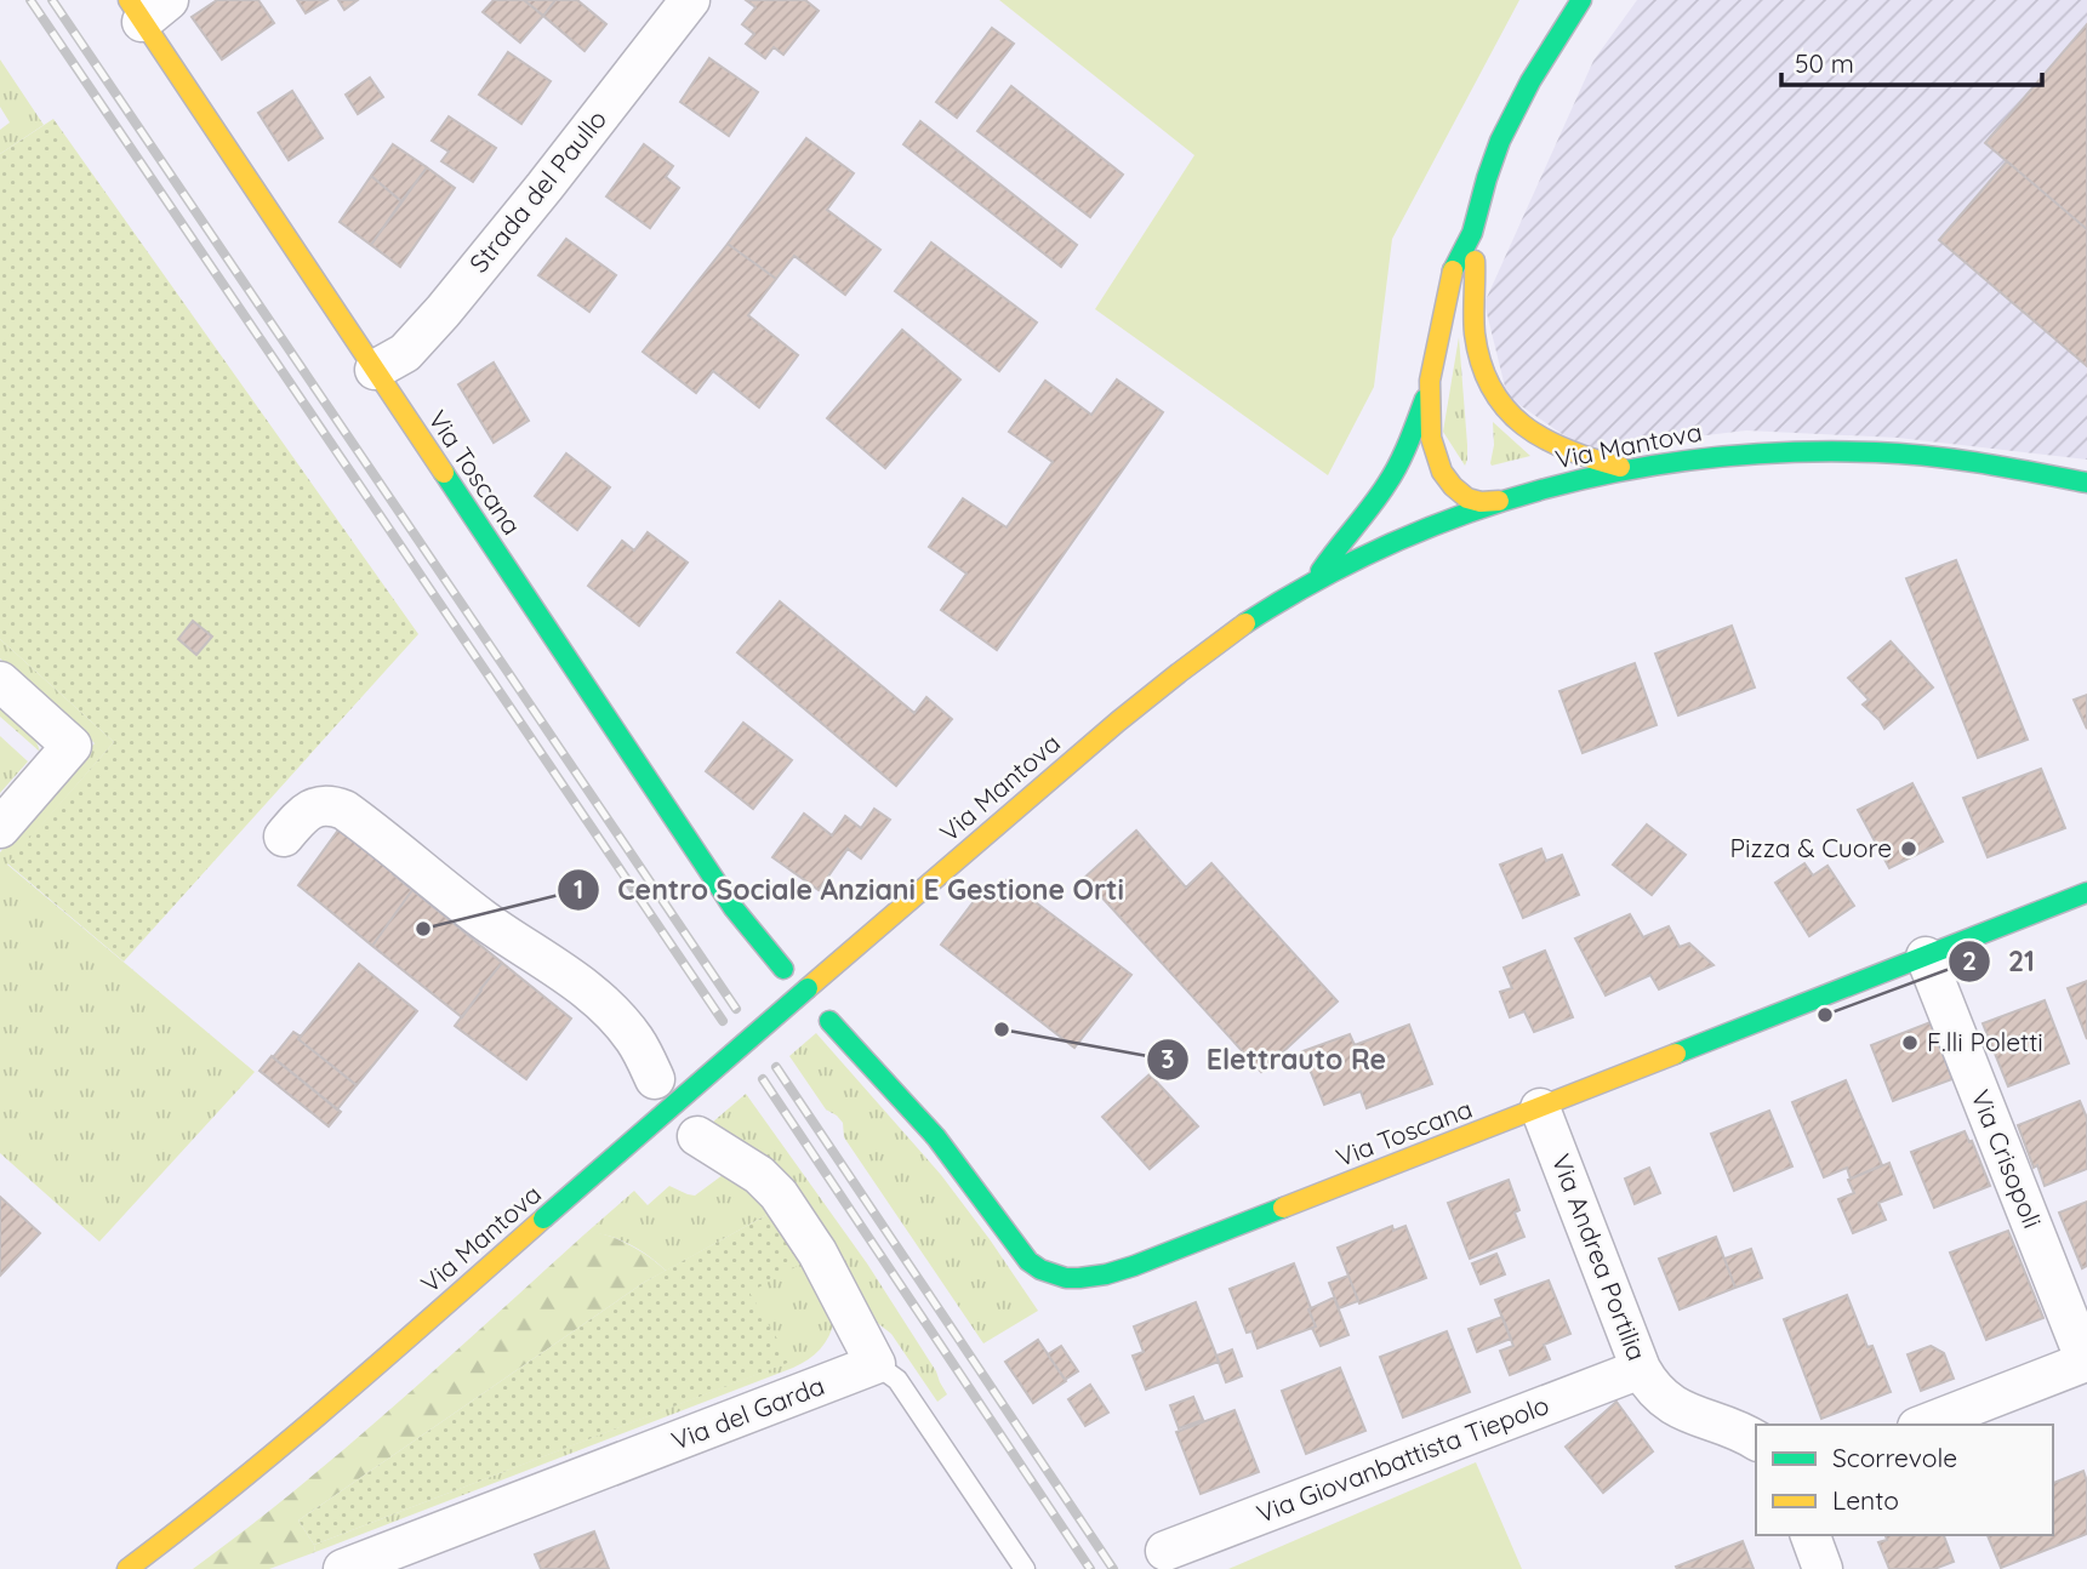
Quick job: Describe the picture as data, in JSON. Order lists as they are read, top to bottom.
{
  "streets": {
    "main road": ["Via Mantova", "Via Toscana"],
    "street": [
      "Strada del Paullo",
      "Via Crisopoli",
      "Via Andrea Portilia",
      "Via del Garda",
      "Via Giovanbattista Tiepolo"
    ]
  },
  "crossings": [
    ["Strada del Paullo", "Via Toscana"],
    ["Via Toscana", "Via Crisopoli"],
    ["Via Toscana", "Via Andrea Portilia"],
    ["Via Andrea Portilia", "Via Giovanbattista Tiepolo"]
  ],
  "places": [
    "Pizza & Cuore",
    "Centro Sociale Anziani E Gestione Orti",
    "21",
    "Elettrauto Re",
    "F.lli Poletti"
  ],
  "legend": ["Scorrevole", "Lento"],
  "scale_bar": "50 m"
}
